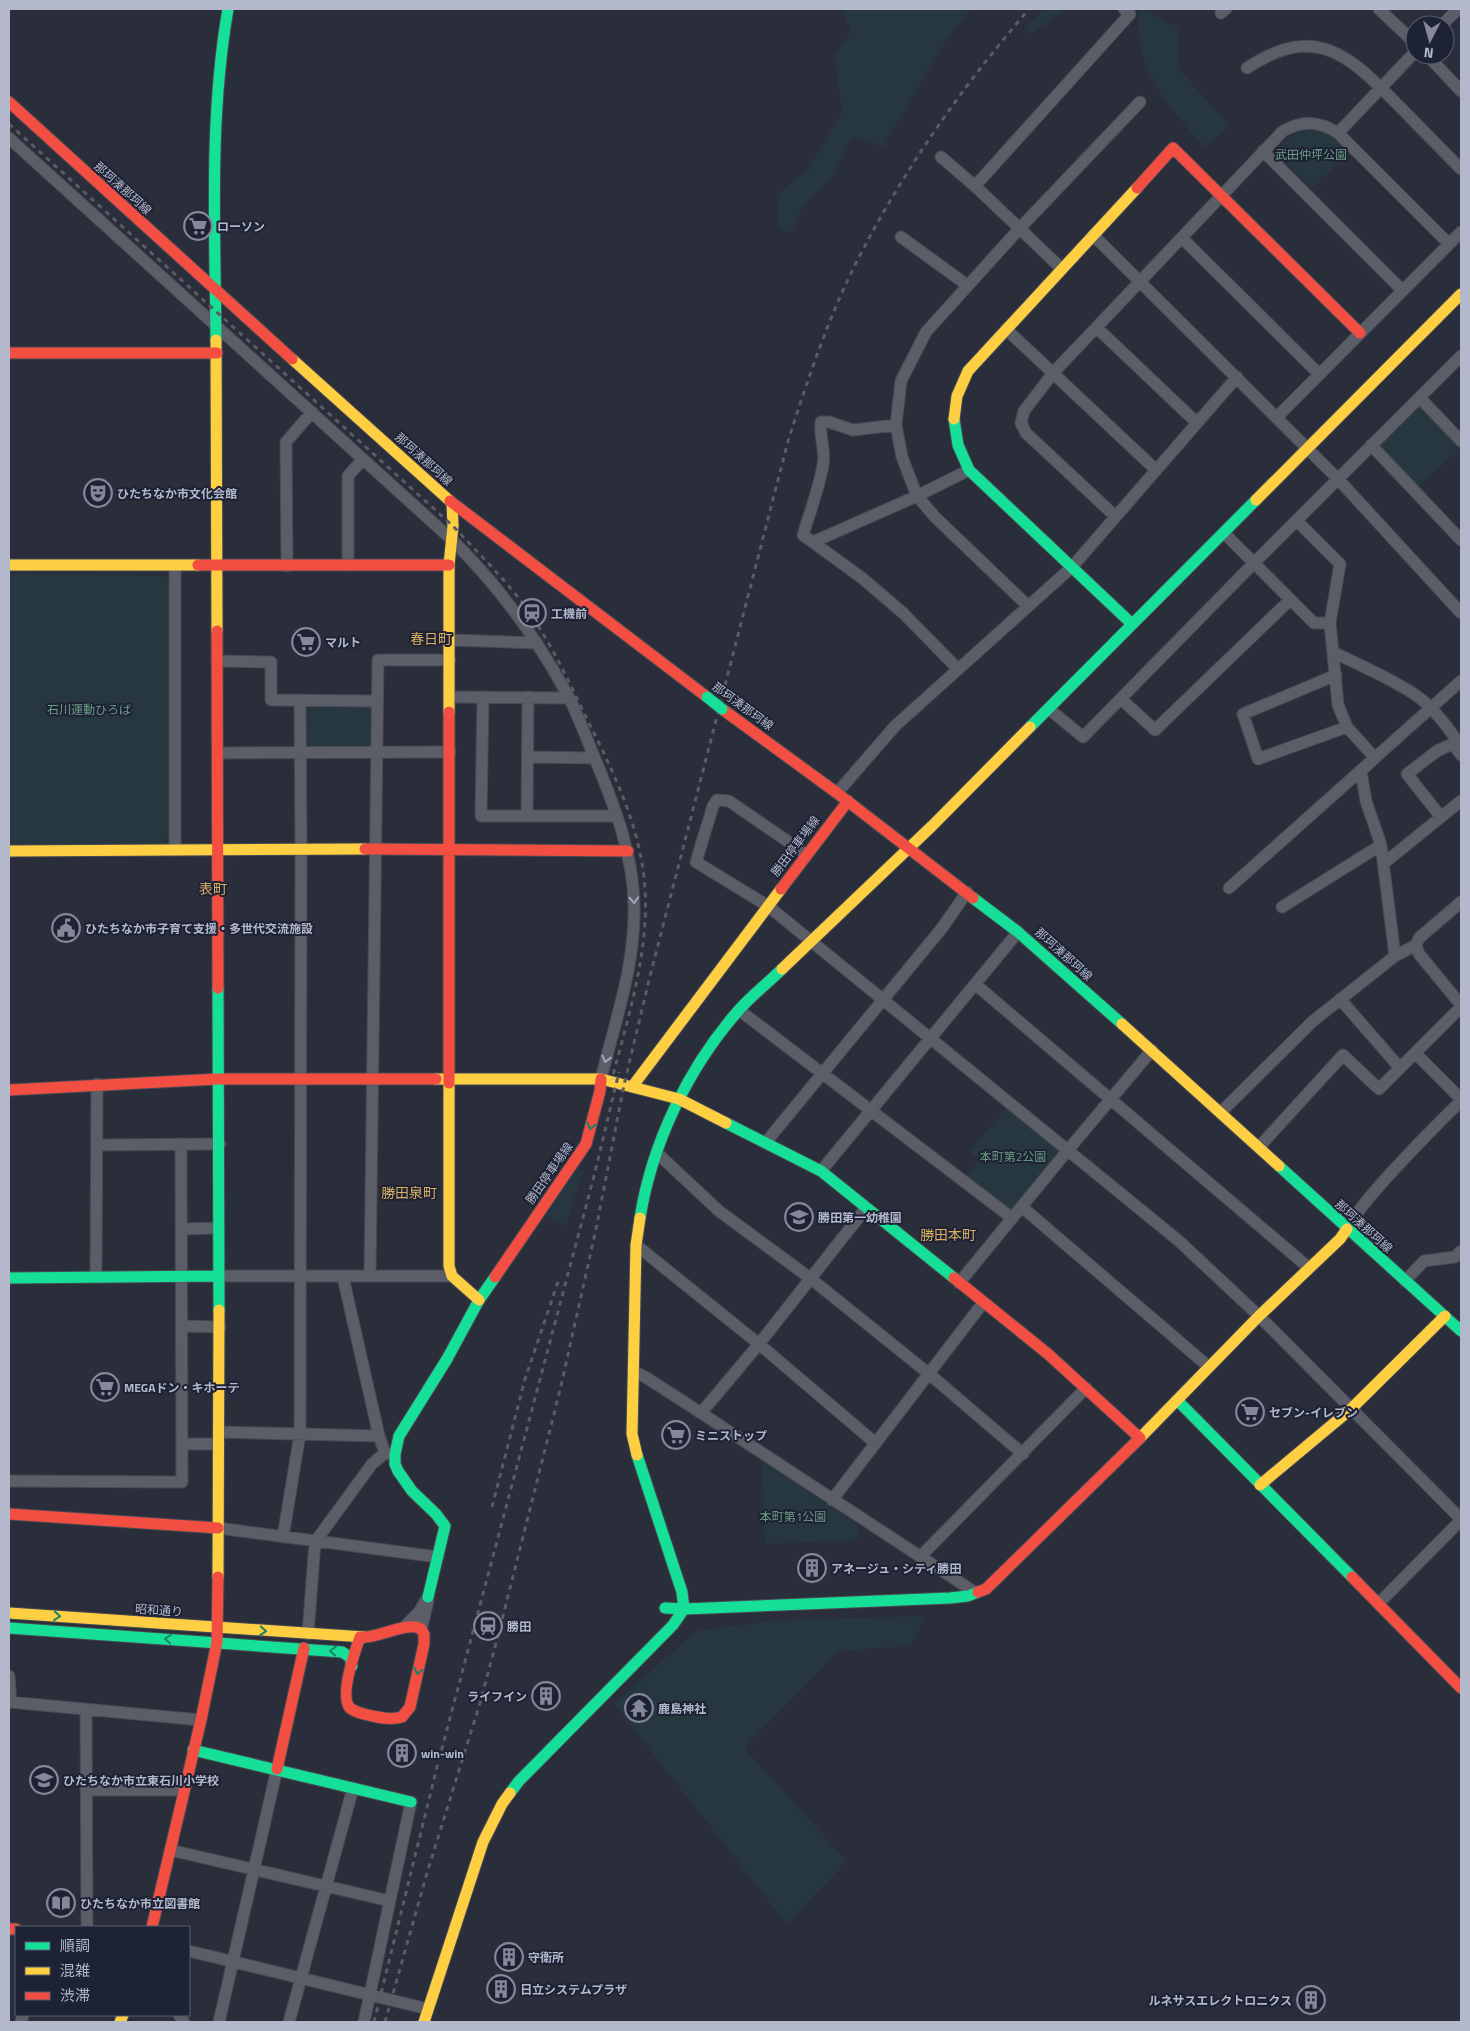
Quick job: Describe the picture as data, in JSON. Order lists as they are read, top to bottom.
{
  "streets": {
    "street": ["那珂湊那珂線", "勝田停車場線", "昭和通り"]
  },
  "crossings": [
    ["那珂湊那珂線", "勝田停車場線"]
  ],
  "districts": [
    "春日町",
    "表町",
    "勝田泉町",
    "勝田本町"
  ],
  "parks": [
    "武田仲坪公園",
    "石川運動ひろば",
    "本町第2公園",
    "本町第1公園"
  ],
  "places": {
    "supermarket": [
      "ローソン",
      "マルト",
      "MEGAドン・キホーテ",
      "セブン-イレブン",
      "ミニストップ"
    ],
    "theatre": ["ひたちなか市文化会館"],
    "station": ["工機前", "勝田"],
    "public building": ["ひたちなか市子育て支援・多世代交流施設"],
    "school or university": ["勝田第一幼稚園", "ひたちなか市立東石川小学校"],
    "building": [
      "アネージュ・シティ勝田",
      "ライフイン",
      "win-win",
      "守衛所",
      "日立システムプラザ",
      "ルネサスエレクトロニクス"
    ],
    "temple": ["鹿島神社"],
    "library": ["ひたちなか市立図書館"]
  },
  "legend": ["順調", "混雑", "渋滞"],
  "north": "bottom"
}
